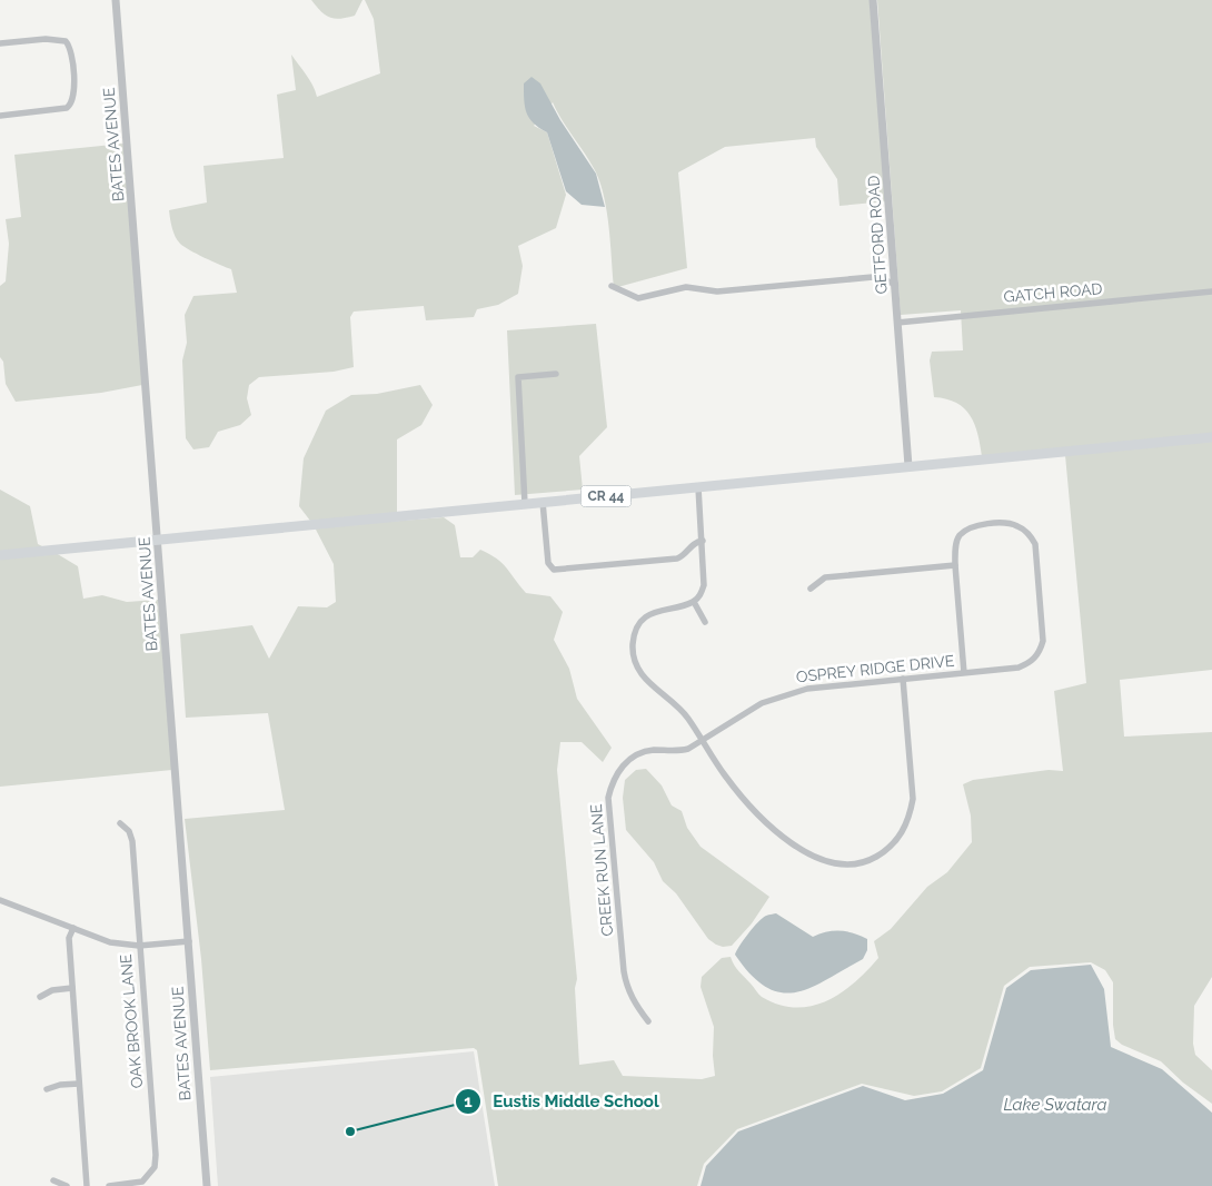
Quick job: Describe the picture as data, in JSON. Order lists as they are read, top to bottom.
{
  "streets": {
    "main road": ["CR 44"],
    "street": [
      "BATES AVENUE",
      "GETFORD ROAD",
      "GATCH ROAD",
      "OSPREY RIDGE DRIVE",
      "CREEK RUN LANE",
      "OAK BROOK LANE"
    ]
  },
  "crossings": [
    ["BATES AVENUE", "CR 44"],
    ["GETFORD ROAD", "GATCH ROAD"],
    ["GETFORD ROAD", "CR 44"],
    ["OSPREY RIDGE DRIVE", "CREEK RUN LANE"]
  ],
  "water": ["Lake Swatara"],
  "places": ["Eustis Middle School"]
}
